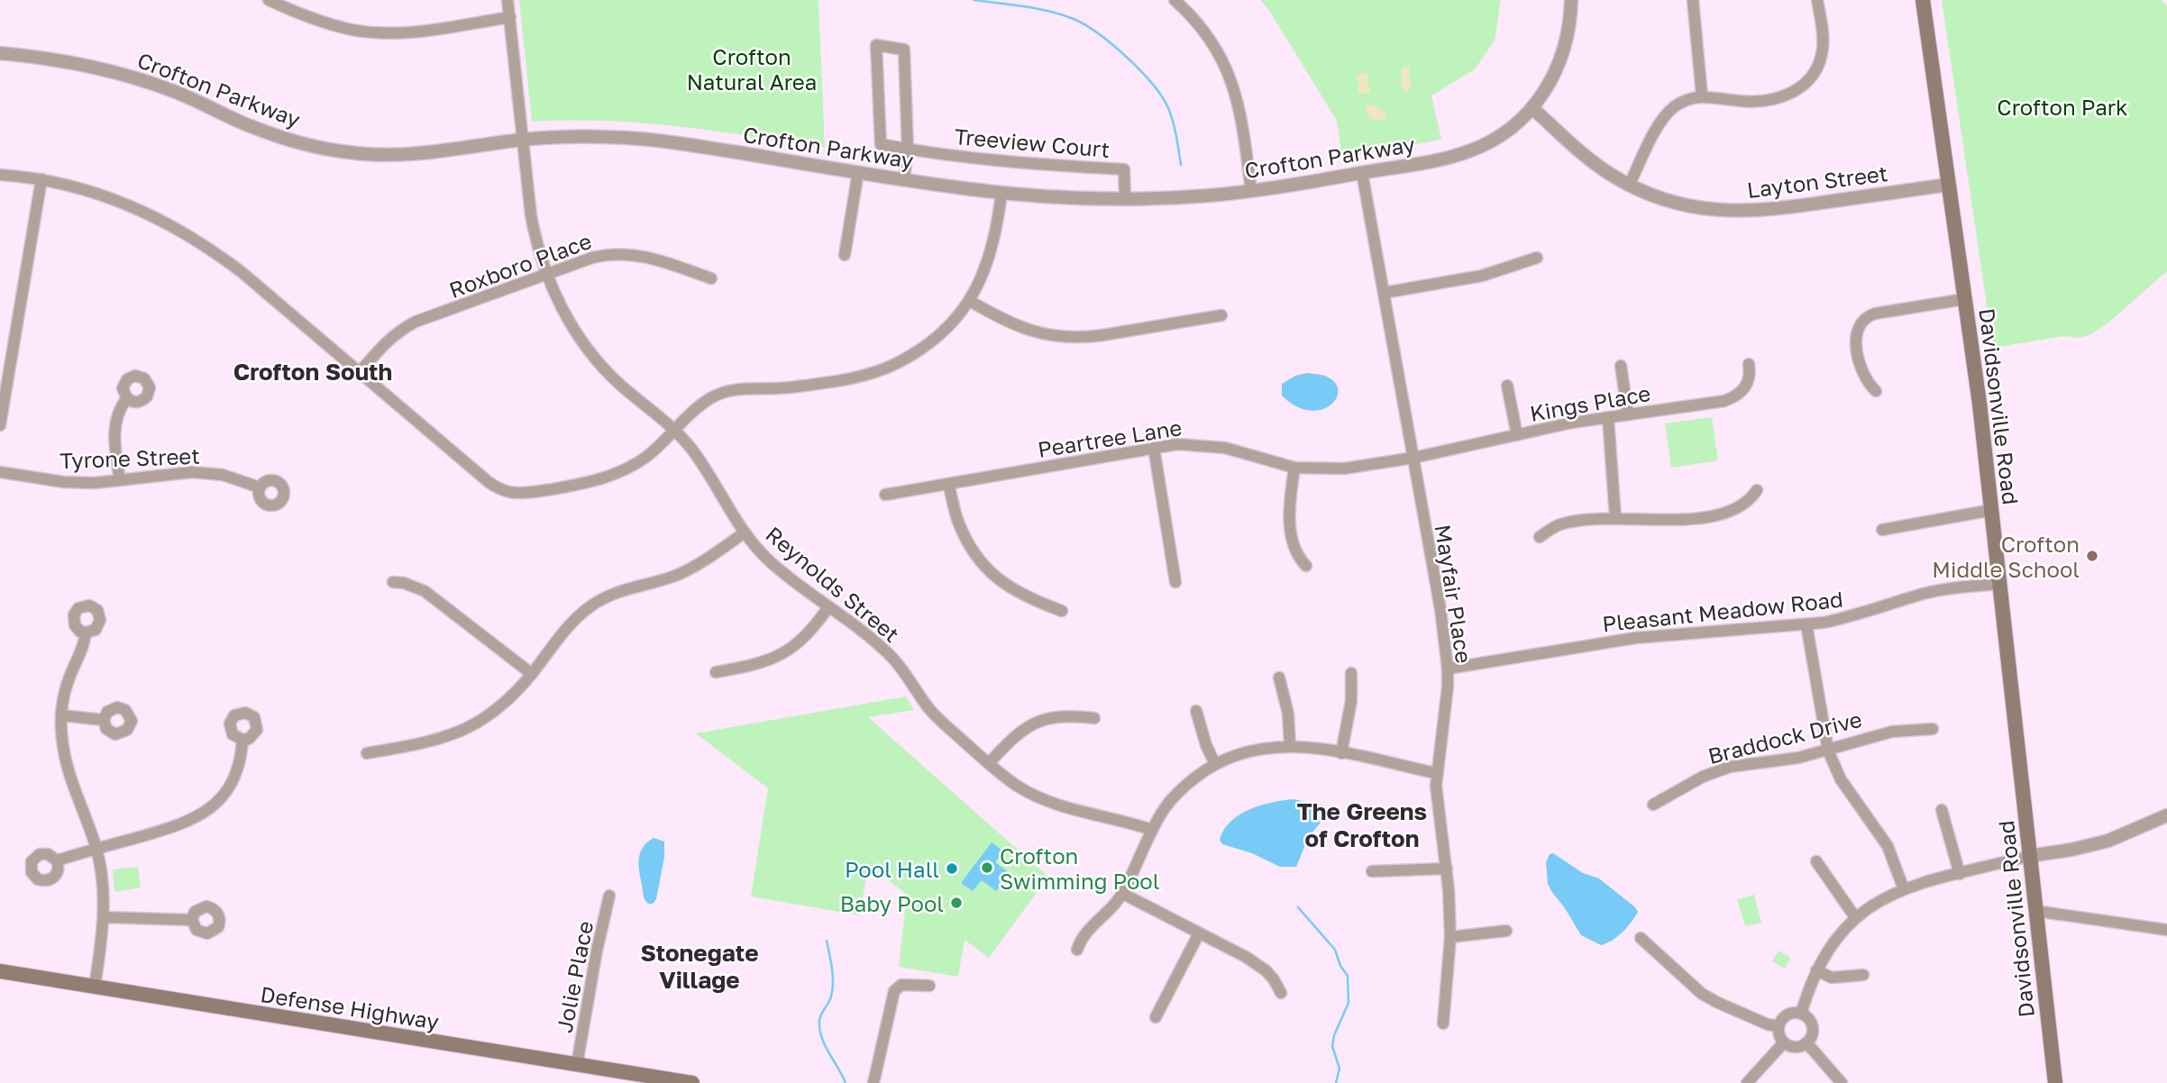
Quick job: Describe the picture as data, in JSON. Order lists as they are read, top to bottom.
{
  "streets": {
    "main road": ["Davidsonville Road", "Defense Highway"],
    "street": [
      "Crofton Parkway",
      "Treeview Court",
      "Layton Street",
      "Roxboro Place",
      "Kings Place",
      "Peartree Lane",
      "Tyrone Street",
      "Reynolds Street",
      "Mayfair Place",
      "Pleasant Meadow Road",
      "Braddock Drive",
      "Jolie Place"
    ]
  },
  "crossings": [
    ["Crofton Parkway", "Treeview Court"],
    ["Crofton Parkway", "Layton Street"],
    ["Crofton Parkway", "Reynolds Street"],
    ["Crofton Parkway", "Mayfair Place"],
    ["Layton Street", "Davidsonville Road"],
    ["Roxboro Place", "Reynolds Street"],
    ["Kings Place", "Peartree Lane"],
    ["Kings Place", "Mayfair Place"],
    ["Davidsonville Road", "Pleasant Meadow Road"],
    ["Peartree Lane", "Mayfair Place"],
    ["Mayfair Place", "Pleasant Meadow Road"],
    ["Jolie Place", "Defense Highway"]
  ],
  "districts": ["Crofton South", "The Greens of Crofton", "Stonegate Village"],
  "parks": ["Crofton Natural Area", "Crofton Park"],
  "places": [
    "Crofton Middle School",
    "Crofton Swimming Pool",
    "Pool Hall",
    "Baby Pool"
  ]
}
